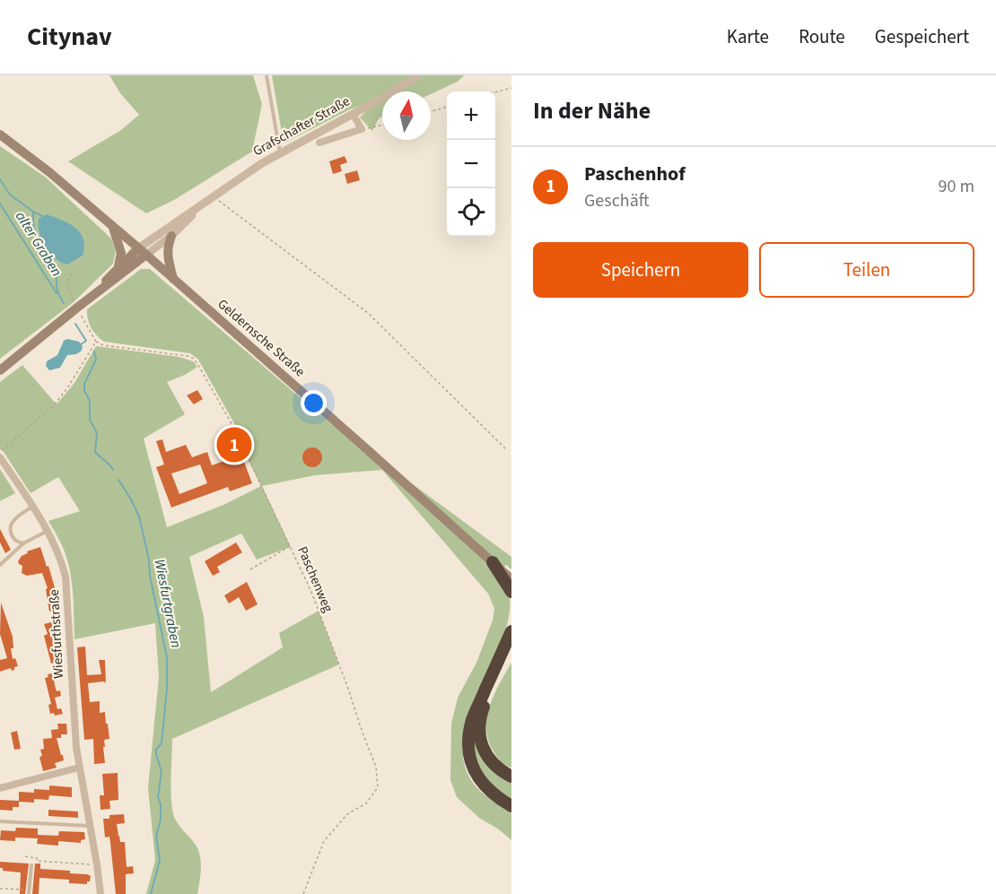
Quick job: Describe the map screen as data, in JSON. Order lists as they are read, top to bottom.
{
  "streets": {
    "main road": ["Geldernsche Straße"],
    "street": ["Grafschafter Straße", "Wiesfurthstraße"],
    "path": ["Paschenweg"]
  },
  "crossings": [
    ["Grafschafter Straße", "Geldernsche Straße"]
  ],
  "water": ["alter Graben", "Wiesfurtgraben"],
  "north": "top",
  "page": {
    "header": "Citynav",
    "nav": ["Karte", "Route", "Gespeichert"],
    "heading": "In der Nähe",
    "map_buttons": ["+", "−"],
    "list": [
      {
        "mark": "1",
        "name": "Paschenhof",
        "note": "Geschäft",
        "value": "90 m"
      }
    ],
    "buttons": ["Speichern", "Teilen"],
    "pins": "1"
  }
}
